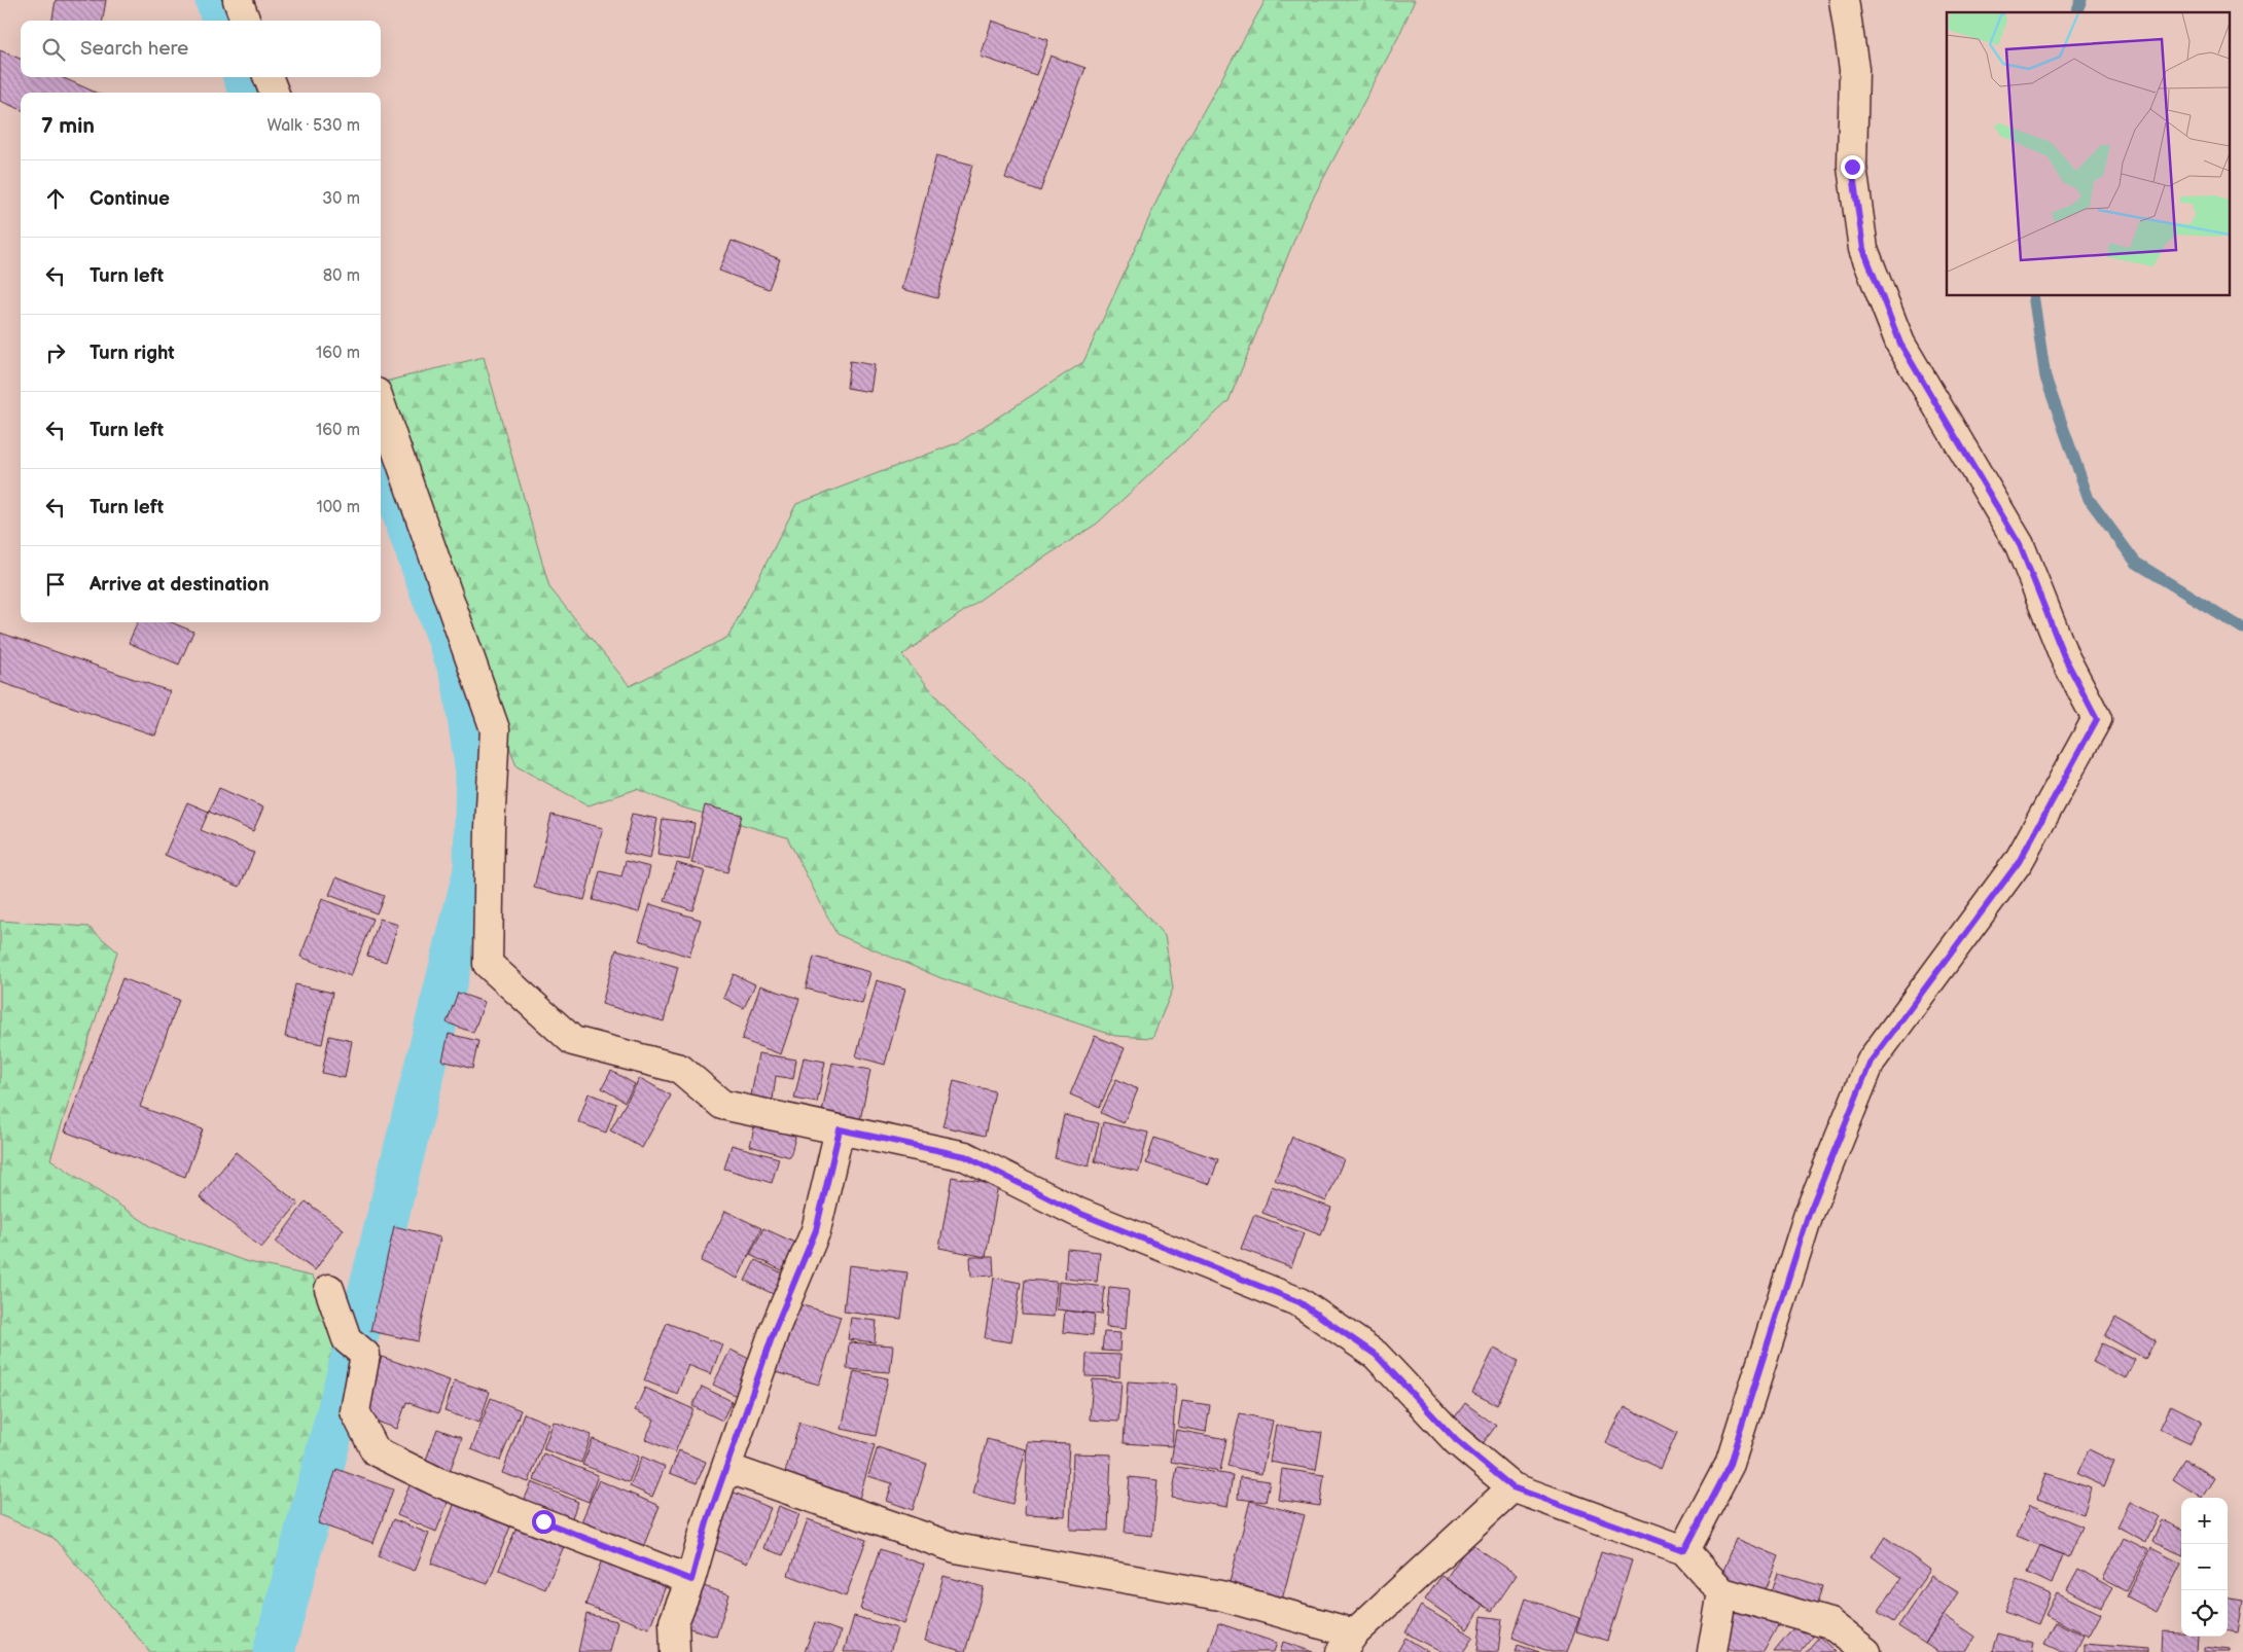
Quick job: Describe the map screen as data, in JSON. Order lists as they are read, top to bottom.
{
  "page": {
    "search": "Search here",
    "heading": ["7 min", "Walk · 530 m"],
    "list": [
      ["Continue", "30 m"],
      ["Turn left", "80 m"],
      ["Turn right", "160 m"],
      ["Turn left", "160 m"],
      ["Turn left", "100 m"],
      "Arrive at destination"
    ],
    "map_buttons": ["+", "−"]
  }
}
